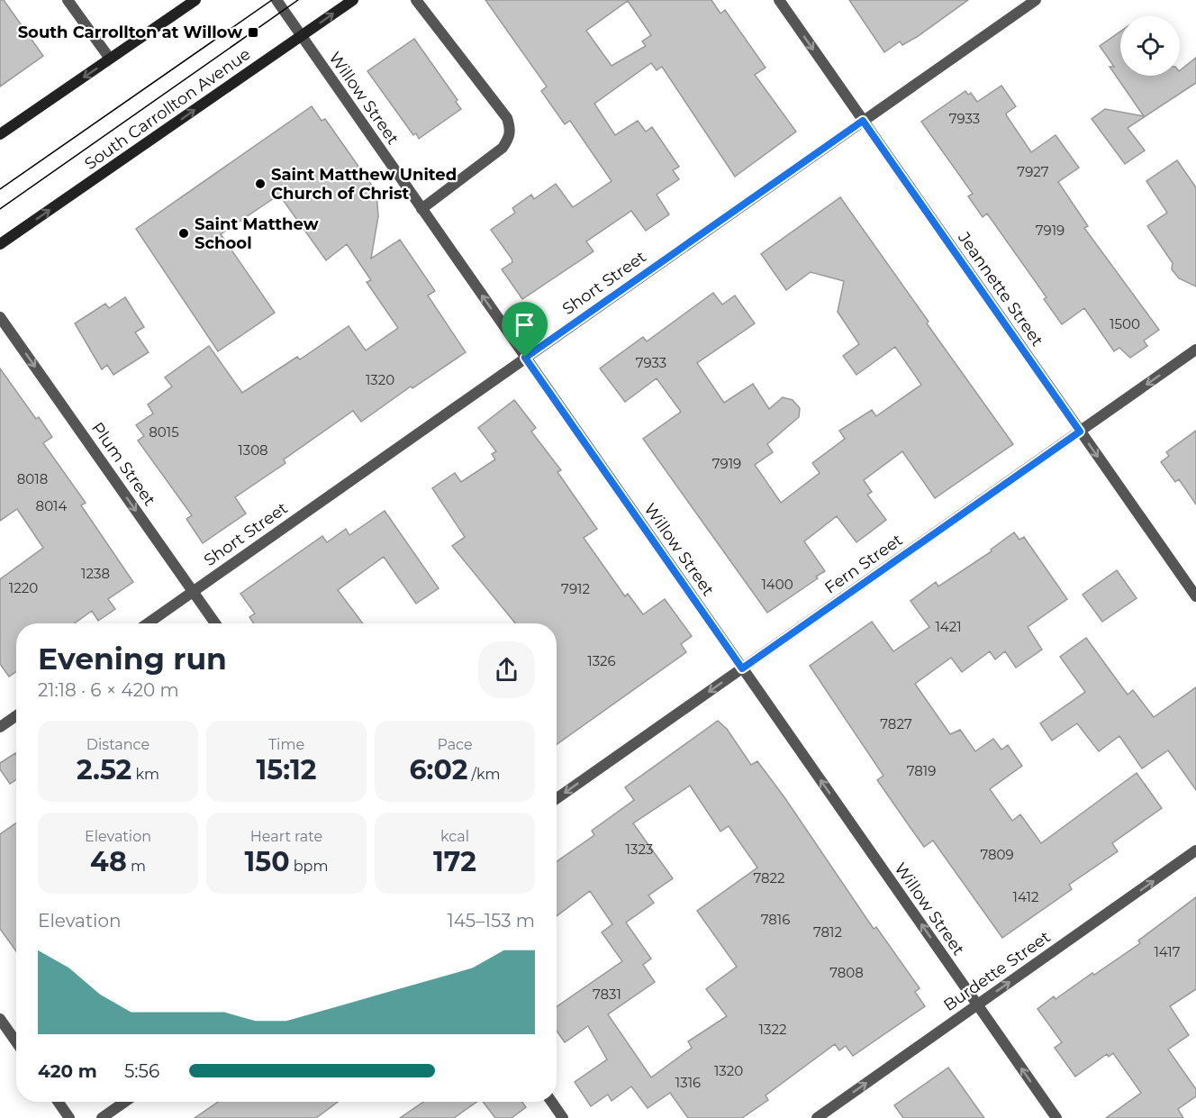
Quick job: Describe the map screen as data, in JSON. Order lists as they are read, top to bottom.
{
  "streets": {
    "main road": ["South Carrollton Avenue"],
    "street": [
      "Willow Street",
      "Short Street",
      "Jeannette Street",
      "Plum Street",
      "Fern Street",
      "Burdette Street"
    ]
  },
  "crossings": [
    ["Willow Street", "South Carrollton Avenue"],
    ["Willow Street", "Short Street"],
    ["Willow Street", "Fern Street"],
    ["Willow Street", "Burdette Street"],
    ["Short Street", "Jeannette Street"],
    ["Short Street", "Plum Street"],
    ["Jeannette Street", "Fern Street"]
  ],
  "one_way": [
    "Willow Street",
    "Jeannette Street",
    "Plum Street",
    "Fern Street",
    "Burdette Street"
  ],
  "places": {
    "transit": ["South Carrollton at Willow"],
    "other": ["Saint Matthew United Church of Christ", "Saint Matthew School"]
  },
  "house_numbers": [
    "7933",
    "7927",
    "7919",
    "1500",
    "7933",
    "1320",
    "8015",
    "1308",
    "7919",
    "8018",
    "8014",
    "1238",
    "1400",
    "1220",
    "7912",
    "1421",
    "1326",
    "7827",
    "7819",
    "1323",
    "7809",
    "7822",
    "1412",
    "7816",
    "7812",
    "1417",
    "7808",
    "7831",
    "1322",
    "1320",
    "1316"
  ],
  "page": {
    "heading": ["Evening run", "21:18 · 6 × 420 m"],
    "stats": [
      ["Distance", "2.52 km"],
      ["Time", "15:12"],
      ["Pace", "6:02 /km"],
      ["Elevation", "48 m"],
      ["Heart rate", "150 bpm"],
      ["kcal", "172"]
    ],
    "chart": ["Elevation", "145–153 m"],
    "list": [
      {
        "name": "420 m",
        "note": "5:56"
      }
    ]
  }
}
